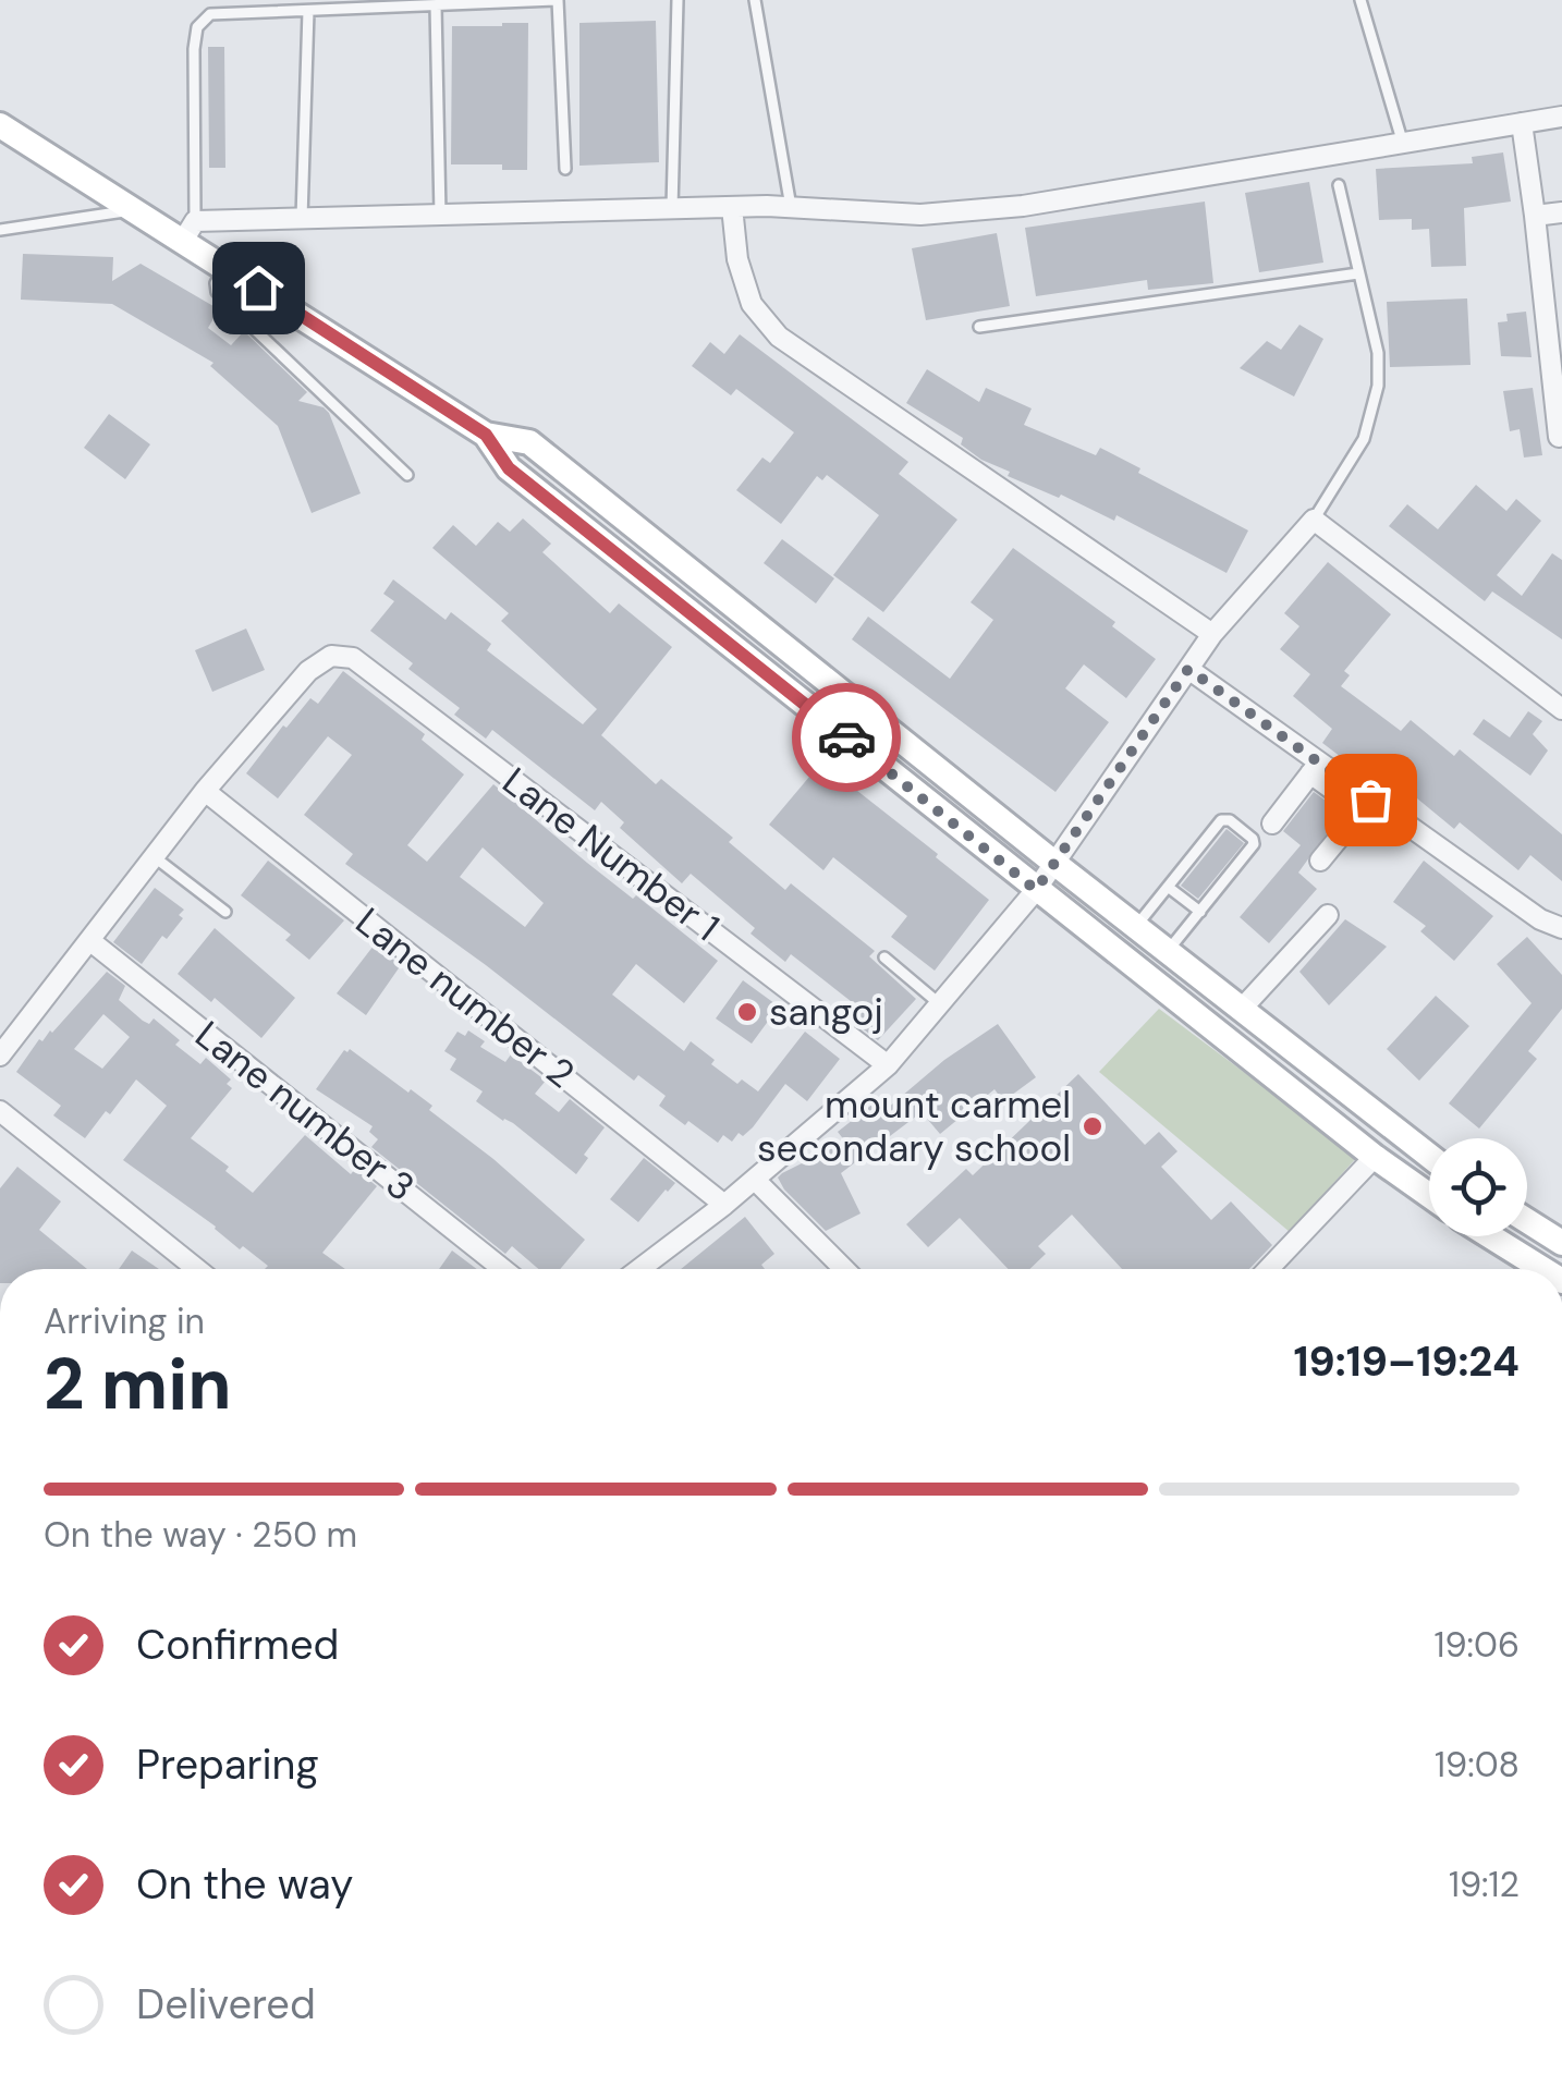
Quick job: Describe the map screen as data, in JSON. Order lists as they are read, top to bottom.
{
  "streets": {
    "street": ["Lane Number 1", "Lane number 2", "Lane number 3"]
  },
  "crossings": [
    ["Lane Number 1", "Lane number 2"]
  ],
  "places": ["sangoj", "mount carmel secondary school"],
  "page": {
    "heading": ["2 min", "Arriving in", "19:19–19:24"],
    "bar": "On the way · 250 m",
    "list": [
      ["Confirmed", "19:06"],
      ["Preparing", "19:08"],
      ["On the way", "19:12"],
      "Delivered"
    ]
  }
}
